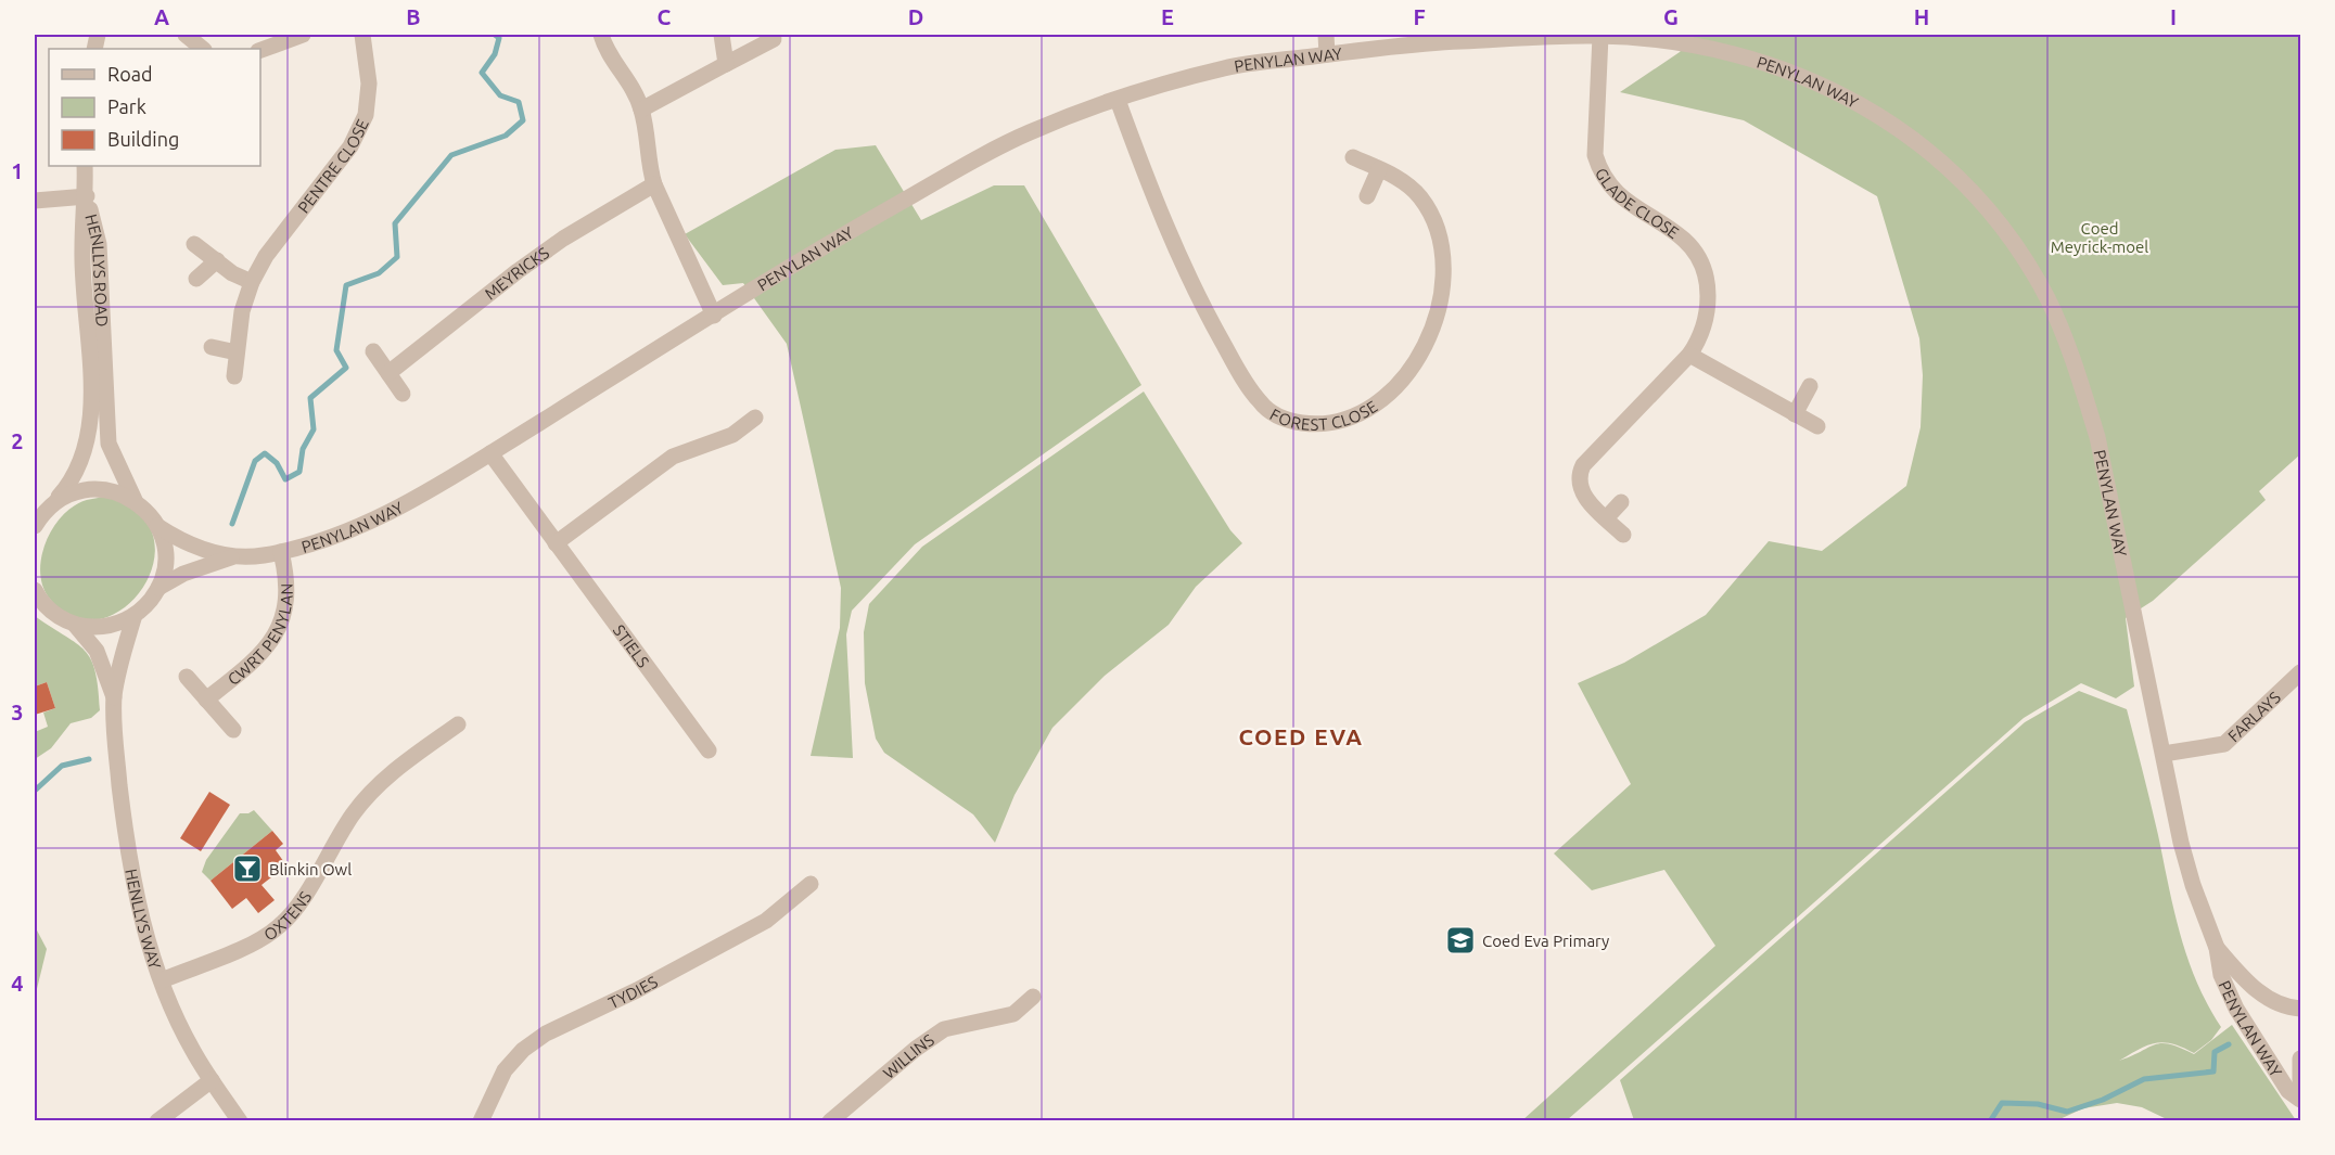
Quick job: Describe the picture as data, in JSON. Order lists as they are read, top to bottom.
{
  "streets": {
    "street": [
      "PENYLAN WAY",
      "PENTRE CLOSE",
      "GLADE CLOSE",
      "HENLLYS ROAD",
      "MEYRICKS",
      "FOREST CLOSE",
      "CWRT PENYLAN",
      "STIELS",
      "FARLAYS",
      "OXTENS",
      "HENLLYS WAY",
      "TYDIES",
      "WILLINS"
    ]
  },
  "crossings": [
    ["PENYLAN WAY", "GLADE CLOSE"],
    ["PENYLAN WAY", "FOREST CLOSE"],
    ["PENYLAN WAY", "CWRT PENYLAN"],
    ["PENYLAN WAY", "STIELS"],
    ["PENYLAN WAY", "FARLAYS"],
    ["OXTENS", "HENLLYS WAY"]
  ],
  "districts": ["COED EVA"],
  "parks": ["Coed Meyrick-moel"],
  "places": {
    "bar": ["Blinkin Owl"],
    "school or university": ["Coed Eva Primary"]
  },
  "legend": ["Road", "Park", "Building"],
  "grid": {
    "columns": [
      "A",
      "B",
      "C",
      "D",
      "E",
      "F",
      "G",
      "H",
      "I"
    ],
    "rows": [
      "1",
      "2",
      "3",
      "4"
    ]
  }
}
